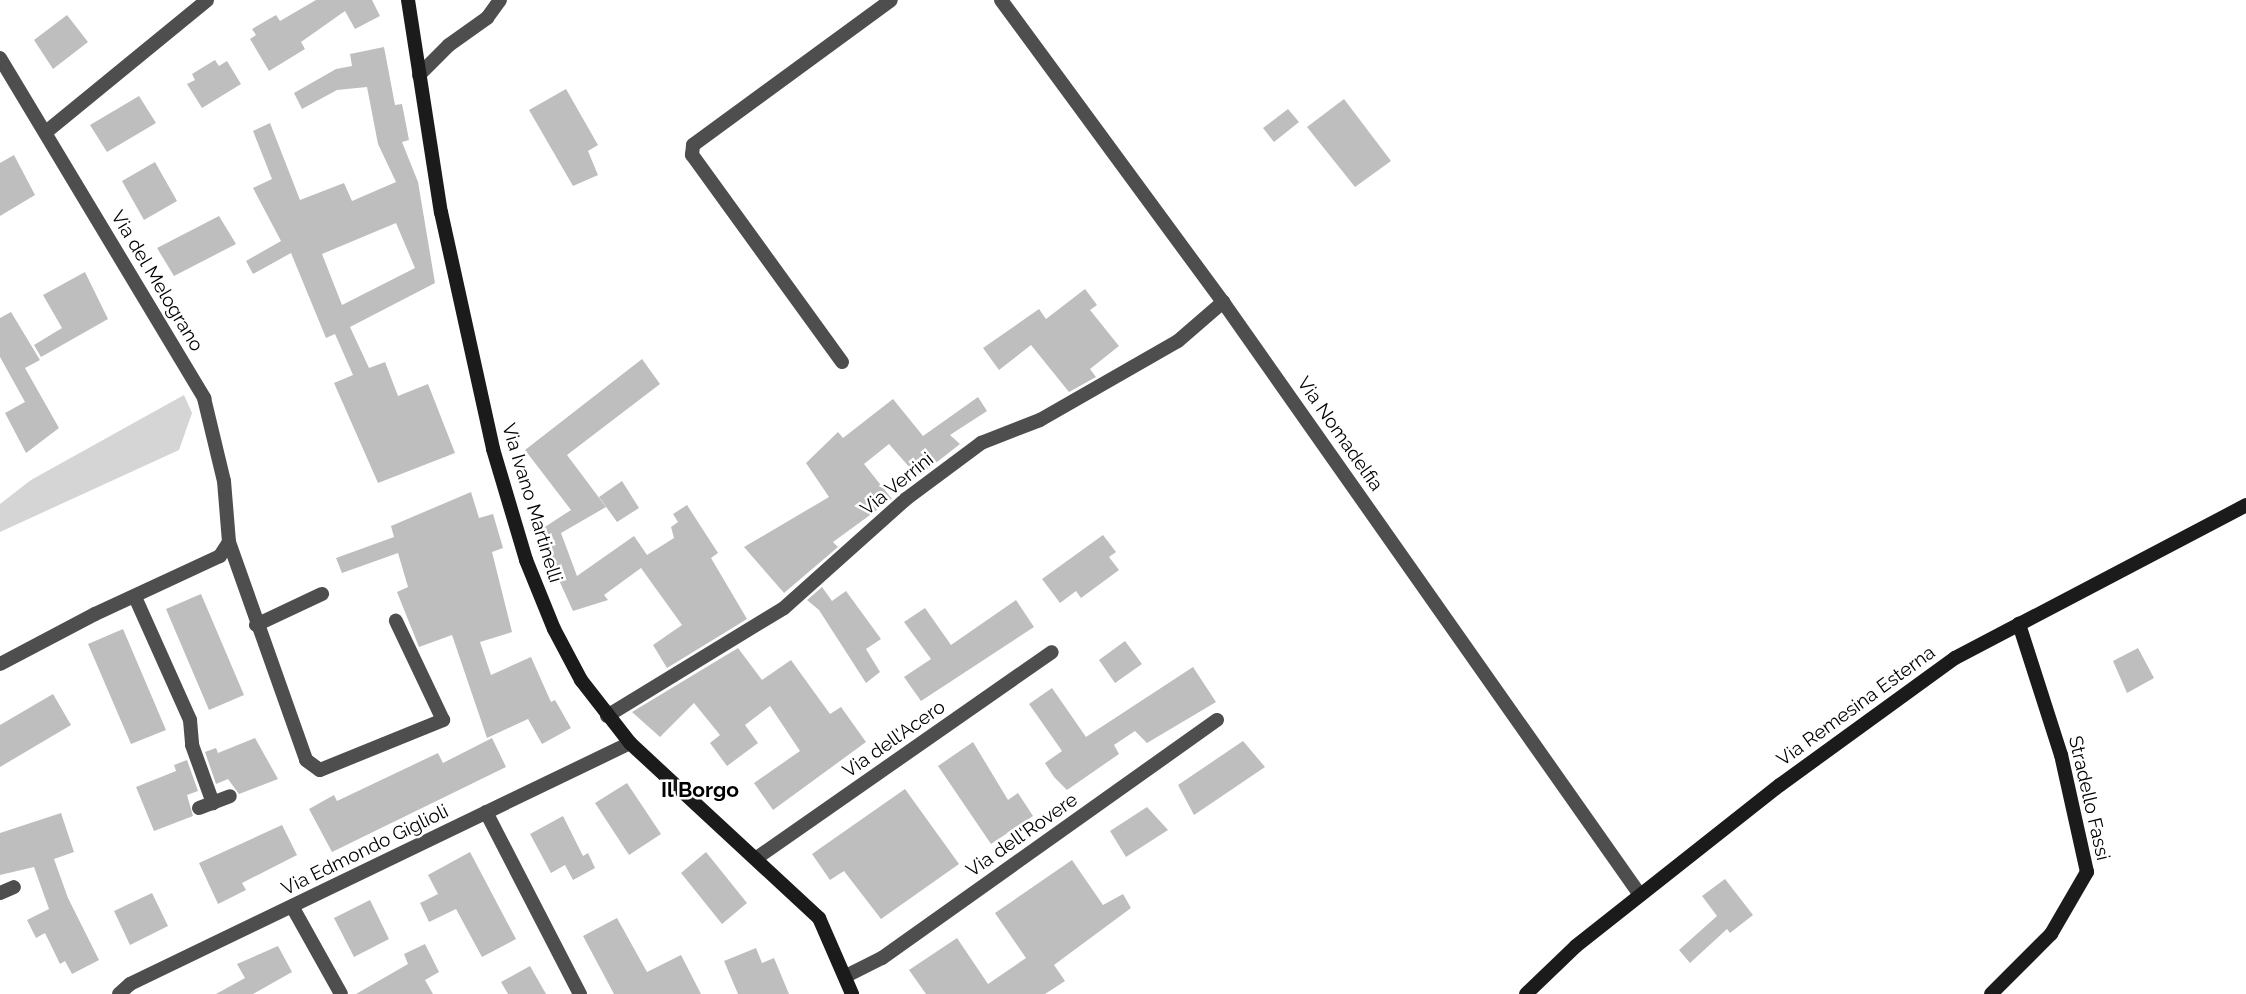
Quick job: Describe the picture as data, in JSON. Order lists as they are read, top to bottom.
{
  "streets": {
    "street": [
      "Via del Melograno",
      "Via Nomadelfia",
      "Via Verrini",
      "Via Ivano Martinelli",
      "Via Remesina Esterna",
      "Via dell'Acero",
      "Stradello Fassi",
      "Via dell'Rovere",
      "Via Edmondo Giglioli"
    ]
  },
  "crossings": [
    ["Via Nomadelfia", "Via Verrini"],
    ["Via Nomadelfia", "Via Remesina Esterna"],
    ["Via Verrini", "Via Ivano Martinelli"],
    ["Via Ivano Martinelli", "Via dell'Acero"],
    ["Via Ivano Martinelli", "Via dell'Rovere"],
    ["Via Ivano Martinelli", "Via Edmondo Giglioli"],
    ["Via Remesina Esterna", "Stradello Fassi"]
  ],
  "districts": ["Il Borgo"]
}
